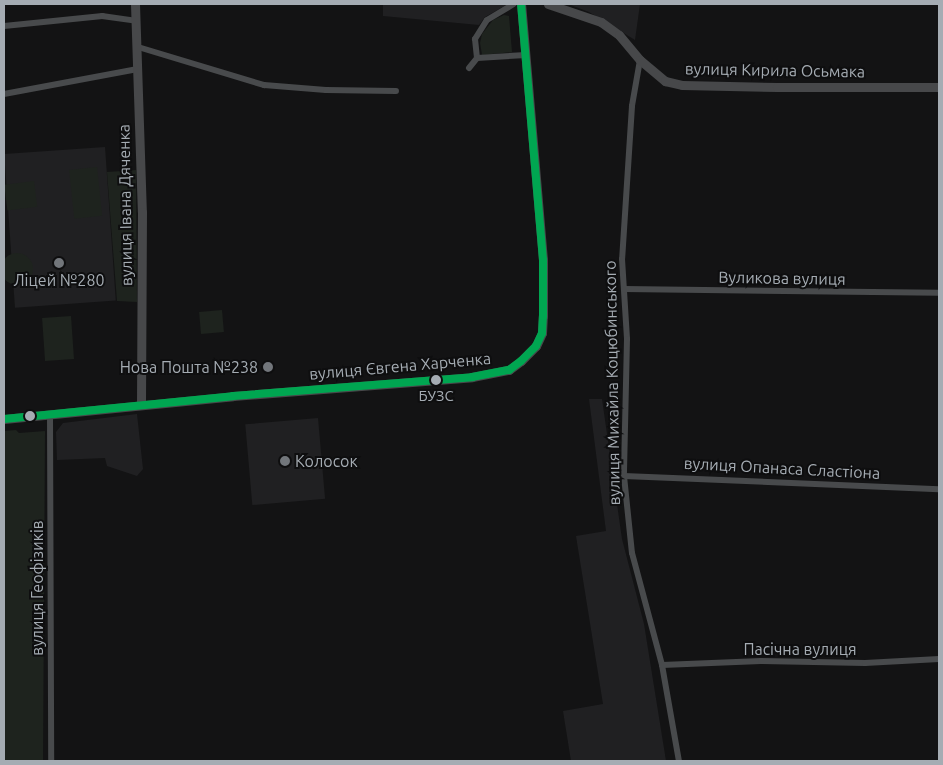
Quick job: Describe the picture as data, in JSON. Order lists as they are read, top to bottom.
{
  "streets": {
    "main road": ["вулиця Кирила Осьмака", "вулиця Івана Дяченка", "вулиця Євгена Харченка"],
    "street": [
      "Вуликова вулиця",
      "вулиця Михайла Коцюбинського",
      "вулиця Опанаса Сластіона",
      "вулиця Геофізиків",
      "Пасічна вулиця"
    ]
  },
  "crossings": [
    ["вулиця Кирила Осьмака", "вулиця Михайла Коцюбинського"],
    ["вулиця Івана Дяченка", "вулиця Євгена Харченка"],
    ["Вуликова вулиця", "вулиця Михайла Коцюбинського"],
    ["вулиця Євгена Харченка", "вулиця Геофізиків"],
    ["вулиця Михайла Коцюбинського", "вулиця Опанаса Сластіона"],
    ["вулиця Михайла Коцюбинського", "Пасічна вулиця"]
  ],
  "places": [
    "Ліцей №280",
    "Нова Пошта №238",
    "БУЗС",
    "Колосок"
  ]
}
